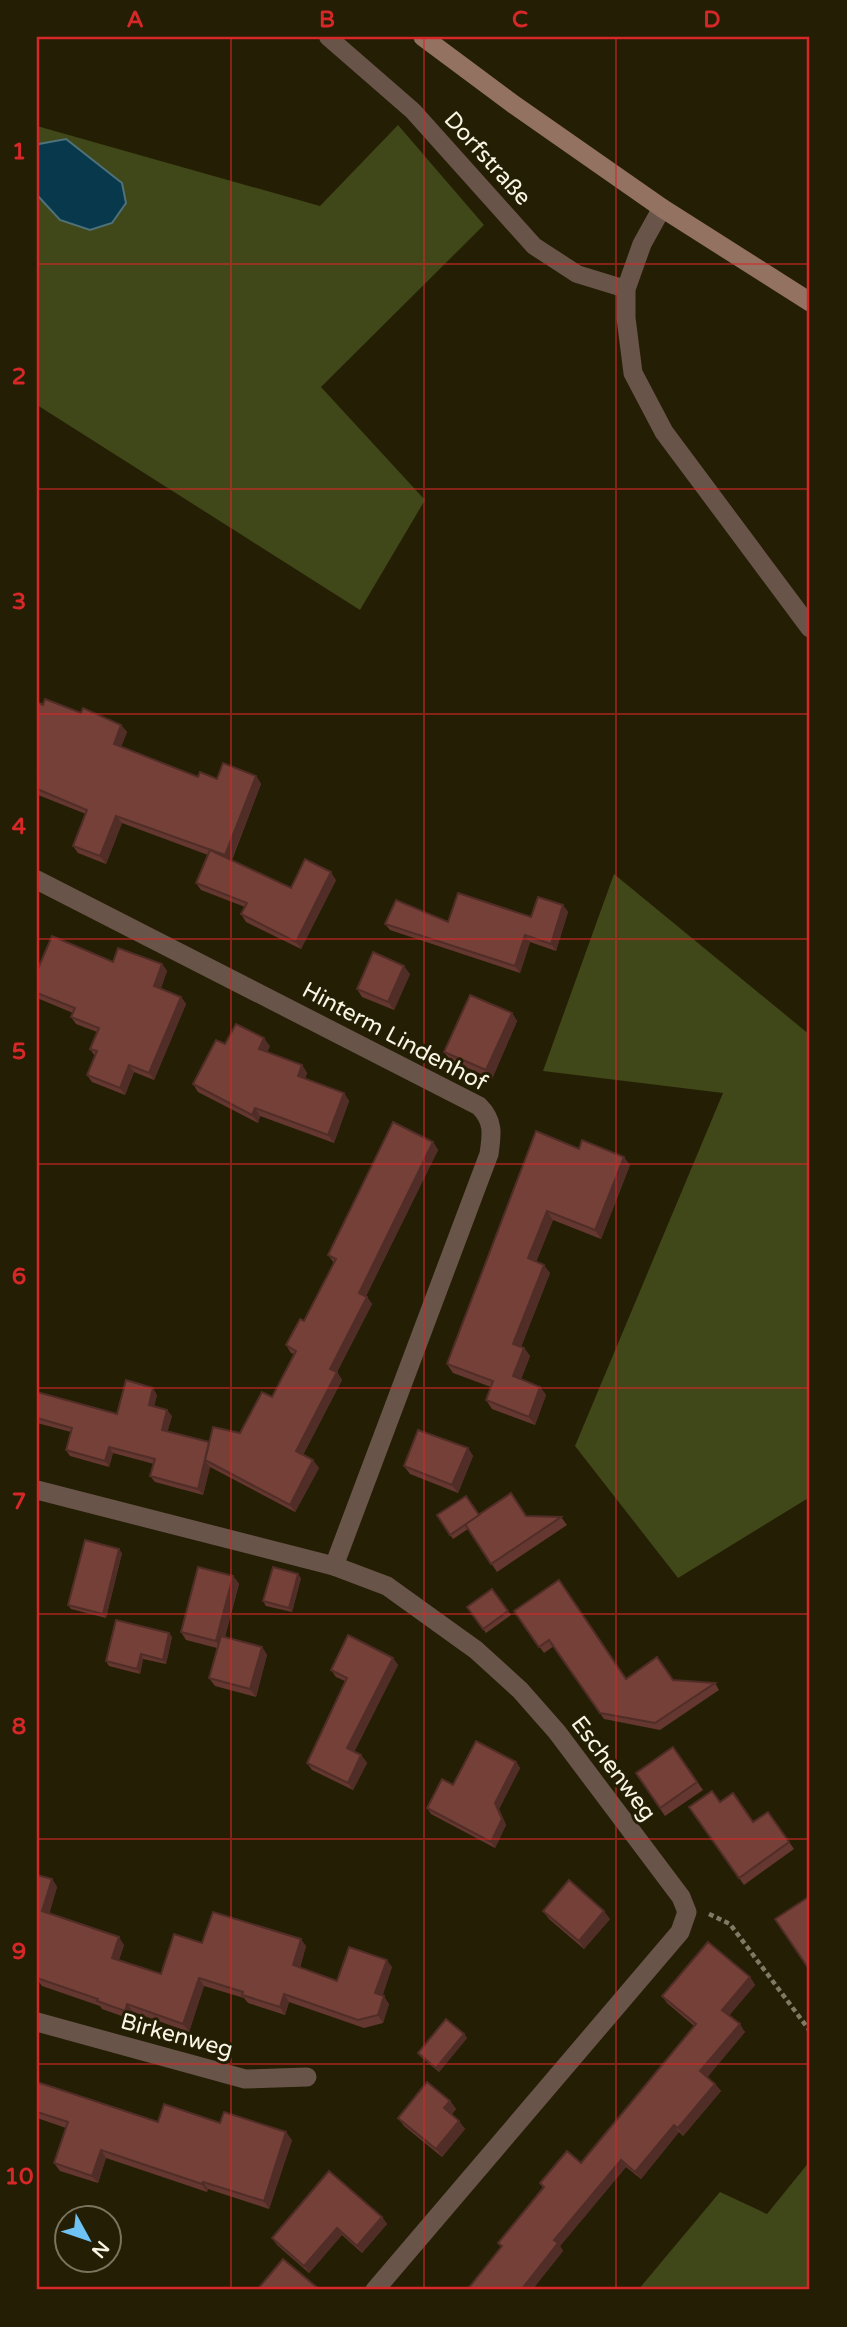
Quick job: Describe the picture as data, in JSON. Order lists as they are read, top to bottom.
{
  "streets": {
    "street": ["Hinterm Lindenhof", "Eschenweg", "Birkenweg"],
    "lane": ["Dorfstraße"]
  },
  "crossings": [
    ["Hinterm Lindenhof", "Eschenweg"]
  ],
  "north": "bottom right",
  "grid": {
    "columns": [
      "A",
      "B",
      "C",
      "D"
    ],
    "rows": [
      "1",
      "2",
      "3",
      "4",
      "5",
      "6",
      "7",
      "8",
      "9",
      "10"
    ]
  }
}
